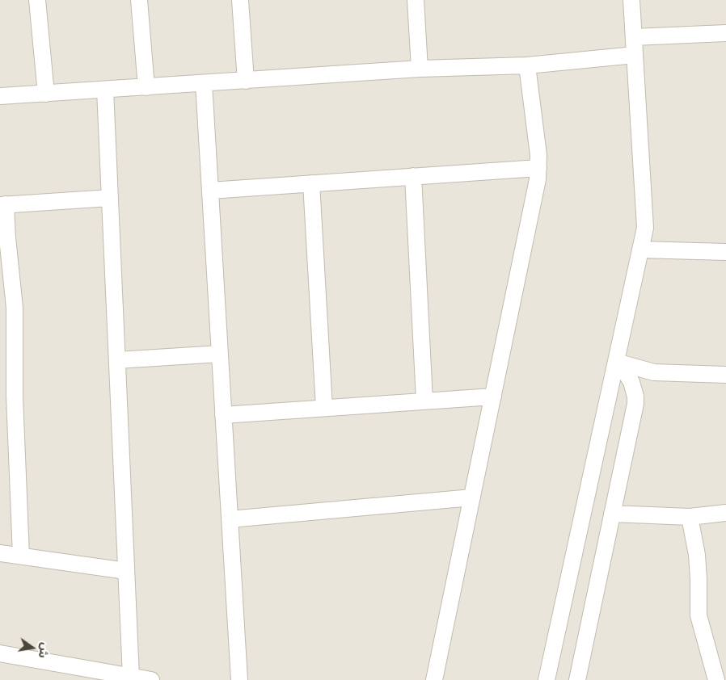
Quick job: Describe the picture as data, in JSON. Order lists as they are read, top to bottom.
{
  "north": "right"
}
